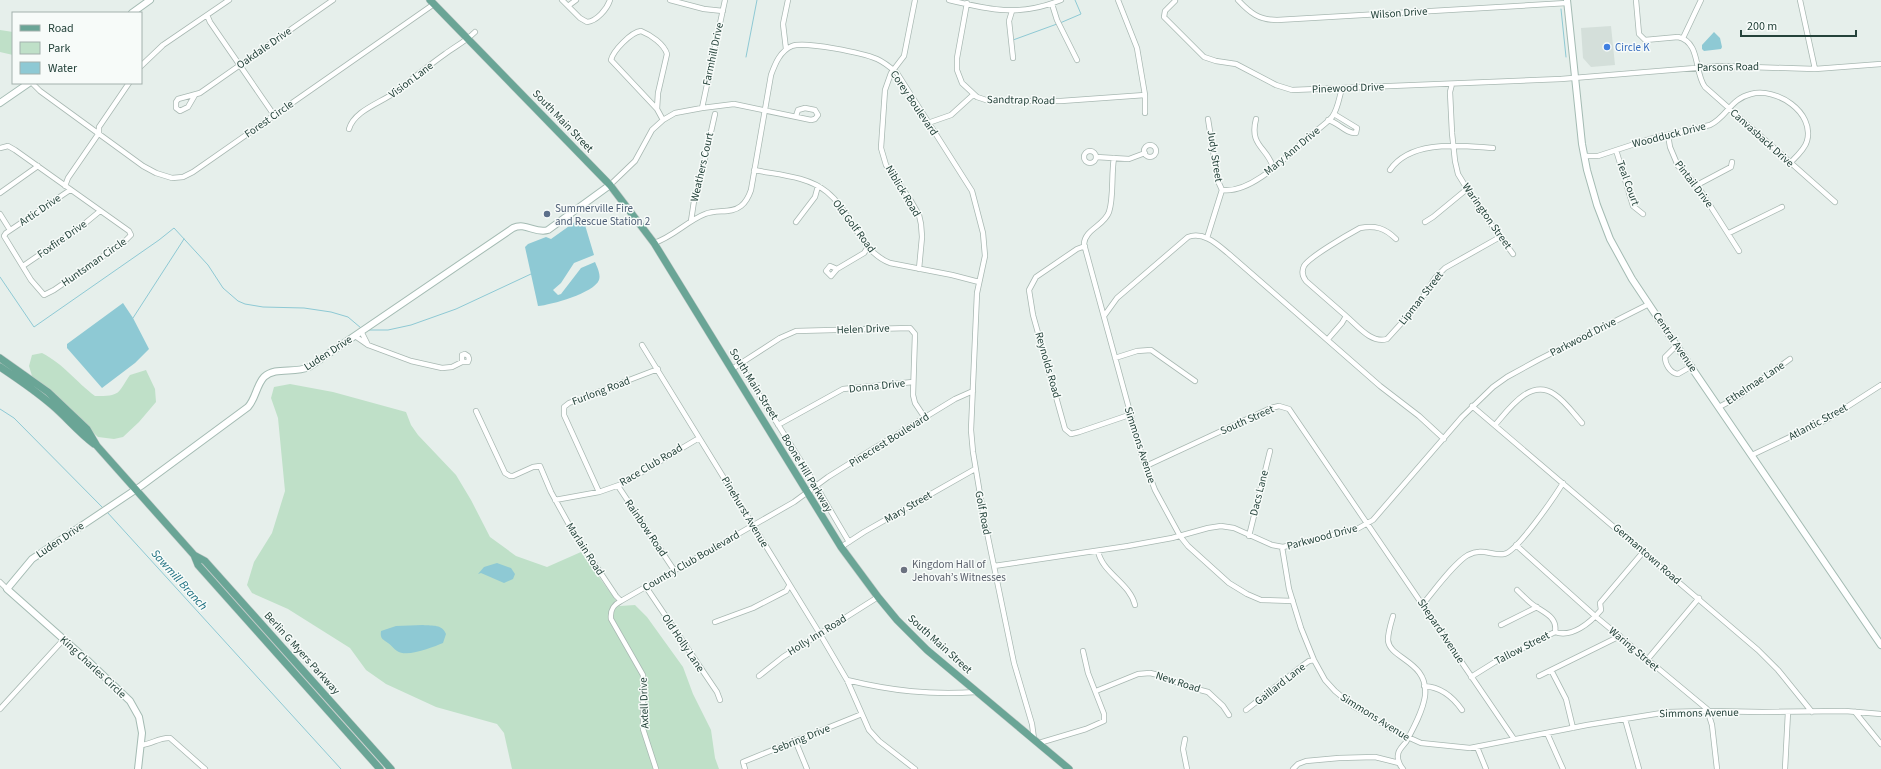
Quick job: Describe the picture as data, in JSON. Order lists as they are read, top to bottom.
{
  "streets": {
    "main road": ["South Main Street", "Berlin G Myers Parkway"],
    "street": [
      "Wilson Drive",
      "Oakdale Drive",
      "Farmhill Drive",
      "Parsons Road",
      "Vision Lane",
      "Pinewood Drive",
      "Sandtrap Road",
      "Corey Boulevard",
      "Forest Circle",
      "Woodduck Drive",
      "Canvasback Drive",
      "Mary Ann Drive",
      "Judy Street",
      "Weathers Court",
      "Teal Court",
      "Pintail Drive",
      "Niblick Road",
      "Artic Drive",
      "Warington Street",
      "Old Golf Road",
      "Foxfire Drive",
      "Huntsman Circle",
      "Lipman Street",
      "Helen Drive",
      "Parkwood Drive",
      "Central Avenue",
      "Luden Drive",
      "Reynolds Road",
      "Ethelmae Lane",
      "Donna Drive",
      "Furlong Road",
      "South Street",
      "Atlantic Street",
      "Pinecrest Boulevard",
      "Simmons Avenue",
      "Race Club Road",
      "Boone Hill Parkway",
      "Dacs Lane",
      "Mary Street",
      "Pinehurst Avenue",
      "Golf Road",
      "Rainbow Road",
      "Marlain Road",
      "Germantown Road",
      "Country Club Boulevard",
      "Shepard Avenue",
      "Holly Inn Road",
      "Old Holly Lane",
      "Tallow Street",
      "Waring Street",
      "King Charles Circle",
      "New Road",
      "Gaillard Lane",
      "Axtell Drive",
      "Sebring Drive"
    ]
  },
  "crossings": [
    ["Wilson Drive", "Central Avenue"],
    ["Parsons Road", "Pinewood Drive"],
    ["Parsons Road", "Canvasback Drive"],
    ["Parsons Road", "Central Avenue"],
    ["Vision Lane", "South Main Street"],
    ["Pinewood Drive", "Mary Ann Drive"],
    ["Pinewood Drive", "Warington Street"],
    ["Pinewood Drive", "Central Avenue"],
    ["Corey Boulevard", "Niblick Road"],
    ["Corey Boulevard", "Old Golf Road"],
    ["Corey Boulevard", "Golf Road"],
    ["Forest Circle", "South Main Street"],
    ["South Main Street", "Helen Drive"],
    ["South Main Street", "Luden Drive"],
    ["South Main Street", "Pinecrest Boulevard"],
    ["South Main Street", "Mary Street"],
    ["South Main Street", "Golf Road"],
    ["South Main Street", "Country Club Boulevard"],
    ["South Main Street", "Holly Inn Road"],
    ["Woodduck Drive", "Canvasback Drive"],
    ["Woodduck Drive", "Teal Court"],
    ["Woodduck Drive", "Pintail Drive"],
    ["Woodduck Drive", "Central Avenue"],
    ["Mary Ann Drive", "Judy Street"],
    ["Niblick Road", "Old Golf Road"],
    ["Artic Drive", "Huntsman Circle"],
    ["Warington Street", "Lipman Street"],
    ["Old Golf Road", "Golf Road"],
    ["Foxfire Drive", "Huntsman Circle"],
    ["Helen Drive", "Donna Drive"],
    ["Helen Drive", "Pinecrest Boulevard"],
    ["Helen Drive", "Boone Hill Parkway"],
    ["Parkwood Drive", "Central Avenue"],
    ["Parkwood Drive", "South Street"],
    ["Parkwood Drive", "Simmons Avenue"],
    ["Parkwood Drive", "Dacs Lane"],
    ["Parkwood Drive", "Golf Road"],
    ["Parkwood Drive", "Germantown Road"],
    ["Parkwood Drive", "Shepard Avenue"],
    ["Central Avenue", "Ethelmae Lane"],
    ["Central Avenue", "Atlantic Street"],
    ["Luden Drive", "Berlin G Myers Parkway"],
    ["Luden Drive", "King Charles Circle"],
    ["Reynolds Road", "Simmons Avenue"],
    ["Donna Drive", "Boone Hill Parkway"],
    ["Furlong Road", "Race Club Road"],
    ["Furlong Road", "Pinehurst Avenue"],
    ["South Street", "Simmons Avenue"],
    ["South Street", "Shepard Avenue"],
    ["Pinecrest Boulevard", "Boone Hill Parkway"],
    ["Pinecrest Boulevard", "Golf Road"],
    ["Pinecrest Boulevard", "Country Club Boulevard"],
    ["Simmons Avenue", "Germantown Road"],
    ["Simmons Avenue", "Shepard Avenue"],
    ["Simmons Avenue", "Waring Street"],
    ["Simmons Avenue", "Gaillard Lane"],
    ["Race Club Road", "Pinehurst Avenue"],
    ["Race Club Road", "Rainbow Road"],
    ["Race Club Road", "Marlain Road"],
    ["Boone Hill Parkway", "Mary Street"],
    ["Mary Street", "Golf Road"],
    ["Pinehurst Avenue", "Country Club Boulevard"],
    ["Pinehurst Avenue", "Holly Inn Road"],
    ["Pinehurst Avenue", "Sebring Drive"],
    ["Rainbow Road", "Country Club Boulevard"],
    ["Marlain Road", "Country Club Boulevard"],
    ["Marlain Road", "Axtell Drive"],
    ["Country Club Boulevard", "Old Holly Lane"],
    ["Country Club Boulevard", "Axtell Drive"],
    ["Shepard Avenue", "Tallow Street"],
    ["Tallow Street", "Waring Street"]
  ],
  "water": ["Sawmill Branch"],
  "places": ["Circle K", "Summerville Fire and Rescue Station 2", "Kingdom Hall of Jehovah’s Witnesses"],
  "legend": ["Road", "Park", "Water"],
  "scale_bar": "200 m"
}
